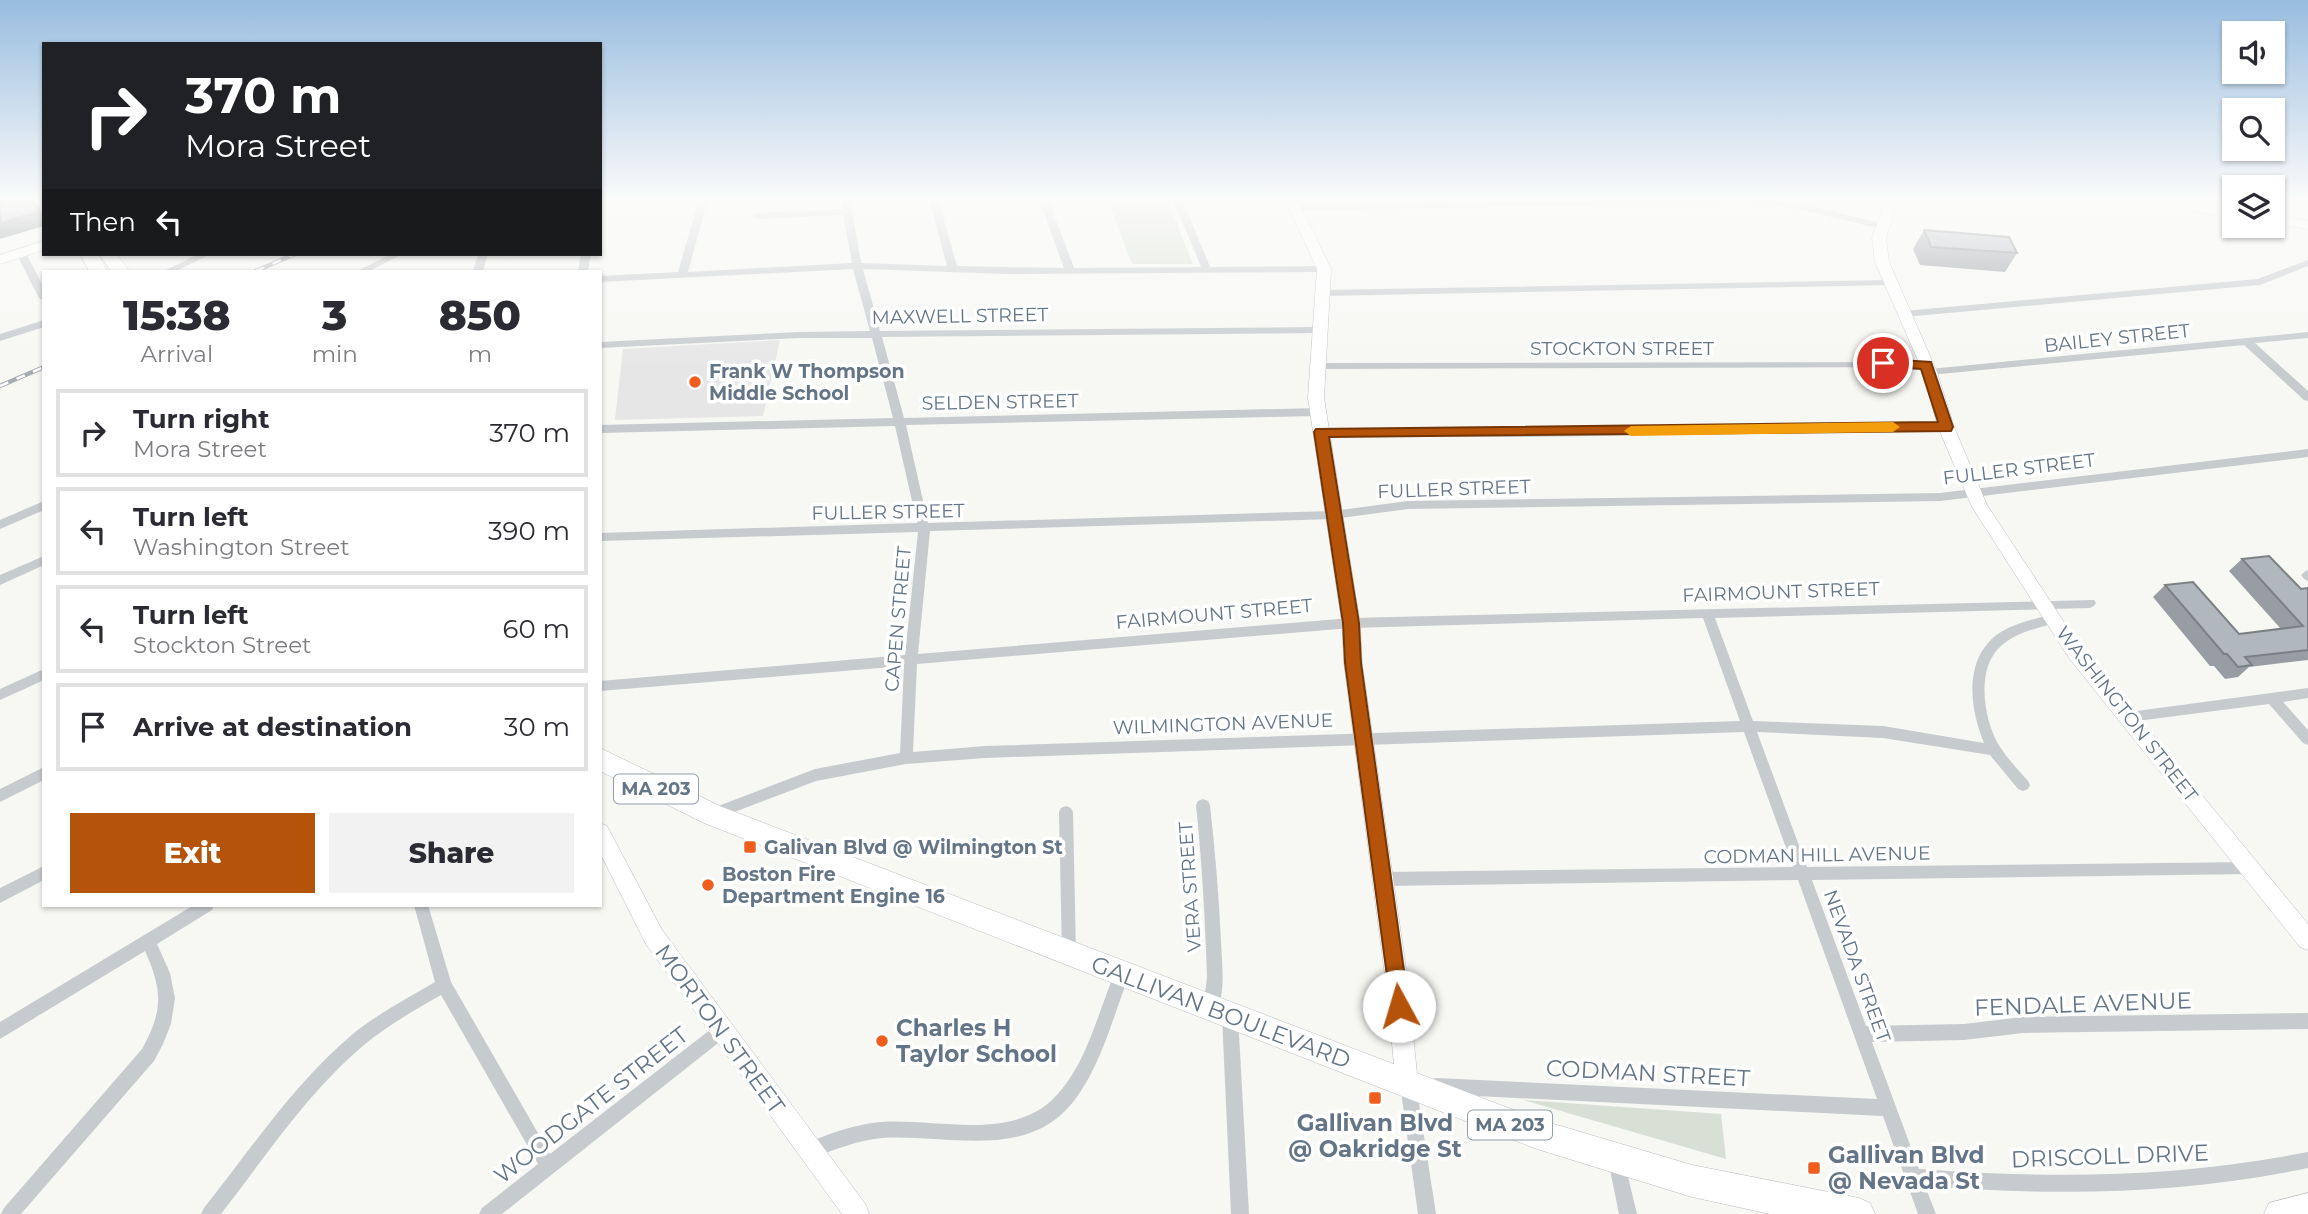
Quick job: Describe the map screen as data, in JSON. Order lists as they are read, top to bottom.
{
  "streets": {
    "highway": ["MA 203", "GALLIVAN BOULEVARD"],
    "main road": ["WASHINGTON STREET", "MORTON STREET"],
    "street": [
      "MAXWELL STREET",
      "BAILEY STREET",
      "STOCKTON STREET",
      "SELDEN STREET",
      "FULLER STREET",
      "FAIRMOUNT STREET",
      "CAPEN STREET",
      "WILMINGTON AVENUE",
      "CODMAN HILL AVENUE",
      "VERA STREET",
      "NEVADA STREET",
      "FENDALE AVENUE",
      "CODMAN STREET",
      "WOODGATE STREET",
      "DRISCOLL DRIVE"
    ]
  },
  "crossings": [
    ["MAXWELL STREET", "CAPEN STREET"],
    ["BAILEY STREET", "STOCKTON STREET"],
    ["BAILEY STREET", "WASHINGTON STREET"],
    ["STOCKTON STREET", "WASHINGTON STREET"],
    ["SELDEN STREET", "CAPEN STREET"],
    ["FULLER STREET", "CAPEN STREET"],
    ["FULLER STREET", "WASHINGTON STREET"],
    ["FAIRMOUNT STREET", "CAPEN STREET"],
    ["FAIRMOUNT STREET", "WASHINGTON STREET"],
    ["FAIRMOUNT STREET", "NEVADA STREET"],
    ["CAPEN STREET", "WILMINGTON AVENUE"],
    ["WASHINGTON STREET", "CODMAN HILL AVENUE"],
    ["WILMINGTON AVENUE", "NEVADA STREET"],
    ["WILMINGTON AVENUE", "GALLIVAN BOULEVARD"],
    ["CODMAN HILL AVENUE", "NEVADA STREET"],
    ["VERA STREET", "GALLIVAN BOULEVARD"],
    ["NEVADA STREET", "FENDALE AVENUE"],
    ["NEVADA STREET", "CODMAN STREET"],
    ["NEVADA STREET", "DRISCOLL DRIVE"],
    ["GALLIVAN BOULEVARD", "CODMAN STREET"],
    ["MORTON STREET", "WOODGATE STREET"]
  ],
  "places": {
    "other": ["Frank W Thompson Middle School", "Boston Fire Department Engine 16", "Charles H Taylor School"],
    "transit": ["Galivan Blvd @ Wilmington St", "Gallivan Blvd @ Oakridge St", "Gallivan Blvd @ Nevada St"]
  },
  "page": {
    "turn": ["370 m", "Mora Street"],
    "then": "Then",
    "eta": [
      "15:38",
      "Arrival",
      "3",
      "min",
      "850",
      "m"
    ],
    "list": [
      {
        "name": "Turn right",
        "note": "Mora Street",
        "value": "370 m"
      },
      {
        "name": "Turn left",
        "note": "Washington Street",
        "value": "390 m"
      },
      {
        "name": "Turn left",
        "note": "Stockton Street",
        "value": "60 m"
      },
      {
        "name": "Arrive at destination",
        "value": "30 m"
      }
    ],
    "buttons": ["Exit", "Share"]
  }
}
